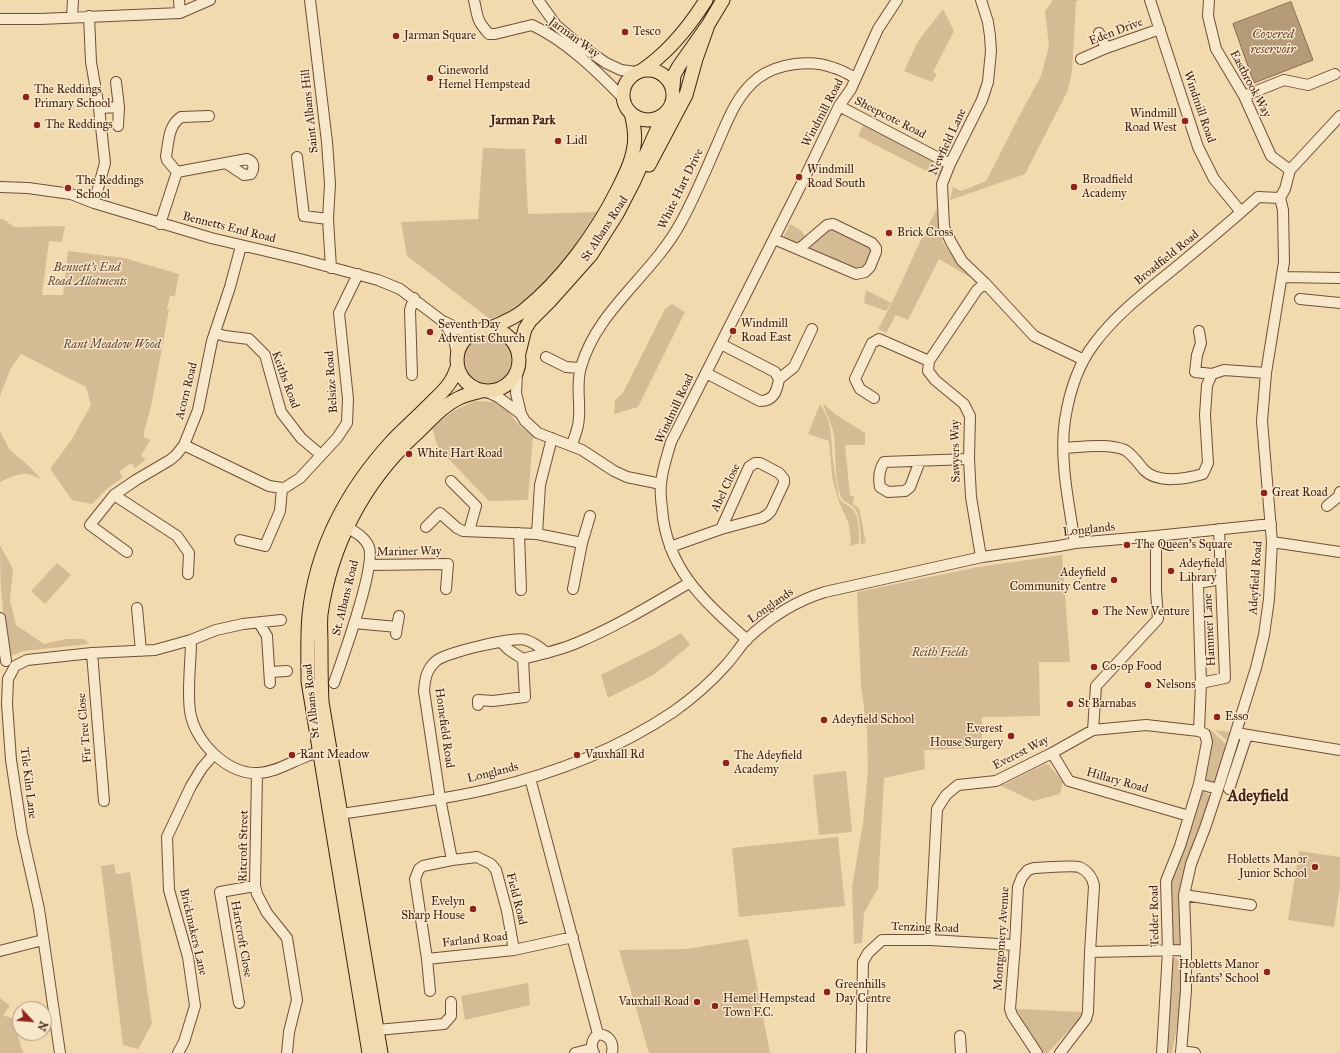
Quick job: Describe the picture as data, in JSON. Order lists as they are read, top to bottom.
{
  "streets": {
    "main road": ["St Albans Road"],
    "street": [
      "Eden Drive",
      "Jarman Way",
      "Eastbrook Way",
      "Windmill Road",
      "Saint Albans Hill",
      "Sheepcote Road",
      "Newfield Lane",
      "White Hart Drive",
      "Bennetts End Road",
      "Broadfield Road",
      "Keiths Road",
      "Belsize Road",
      "Acorn Road",
      "Sawyers Way",
      "Abel Close",
      "Longlands",
      "Mariner Way",
      "Adeyfield Road",
      "St. Albans Road",
      "Hammer Lane",
      "Fir Tree Close",
      "Homefield Road",
      "Everest Way",
      "Hillary Road",
      "Tile Kiln Lane",
      "Ritcroft Street",
      "Field Road",
      "Tedder Road",
      "Tenzing Road",
      "Brickmakers Lane",
      "Hartcroft Close",
      "Montgomery Avenue",
      "Farland Road"
    ]
  },
  "crossings": [
    ["Eden Drive", "Windmill Road"],
    ["Jarman Way", "St Albans Road"],
    ["Windmill Road", "Sheepcote Road"],
    ["Windmill Road", "White Hart Drive"],
    ["Windmill Road", "Broadfield Road"],
    ["Windmill Road", "Abel Close"],
    ["Windmill Road", "Longlands"],
    ["Saint Albans Hill", "Bennetts End Road"],
    ["Sheepcote Road", "Newfield Lane"],
    ["Bennetts End Road", "St Albans Road"],
    ["Bennetts End Road", "Belsize Road"],
    ["Bennetts End Road", "Acorn Road"],
    ["St Albans Road", "Longlands"],
    ["St Albans Road", "St. Albans Road"],
    ["Broadfield Road", "Longlands"],
    ["Broadfield Road", "Adeyfield Road"],
    ["Keiths Road", "Belsize Road"],
    ["Keiths Road", "Acorn Road"],
    ["Sawyers Way", "Longlands"],
    ["Longlands", "Adeyfield Road"],
    ["Longlands", "Hammer Lane"],
    ["Longlands", "Homefield Road"],
    ["Mariner Way", "St. Albans Road"],
    ["Hammer Lane", "Everest Way"],
    ["Hammer Lane", "Tedder Road"],
    ["Everest Way", "Hillary Road"],
    ["Everest Way", "Tedder Road"],
    ["Everest Way", "Tenzing Road"],
    ["Hillary Road", "Tedder Road"],
    ["Ritcroft Street", "Hartcroft Close"],
    ["Field Road", "Farland Road"],
    ["Tenzing Road", "Montgomery Avenue"]
  ],
  "districts": ["Jarman Park", "Adeyfield"],
  "water": ["Covered reservoir"],
  "parks": ["Bennett's End Road Allotments", "Rant Meadow Wood", "Reith Fields"],
  "places": [
    "Tesco",
    "Jarman Square",
    "Cineworld Hemel Hempstead",
    "The Reddings Primary School",
    "Windmill Road West",
    "The Reddings",
    "Lidl",
    "Windmill Road South",
    "Broadfield Academy",
    "The Reddings School",
    "Brick Cross",
    "Windmill Road East",
    "Seventh Day Adventist Church",
    "White Hart Road",
    "Great Road",
    "The Queen's Square",
    "Adeyfield Library",
    "Adeyfield Community Centre",
    "The New Venture",
    "Co-op Food",
    "Nelsons",
    "St Barnabas",
    "Esso",
    "Adeyfield School",
    "Everest House Surgery",
    "Rant Meadow",
    "Vauxhall Rd",
    "The Adeyfield Academy",
    "Hobletts Manor Junior School",
    "Evelyn Sharp House",
    "Hobletts Manor Infants' School",
    "Greenhills Day Centre",
    "Vauxhall Road",
    "Hemel Hempstead Town F.C."
  ],
  "north": "bottom right"
}
